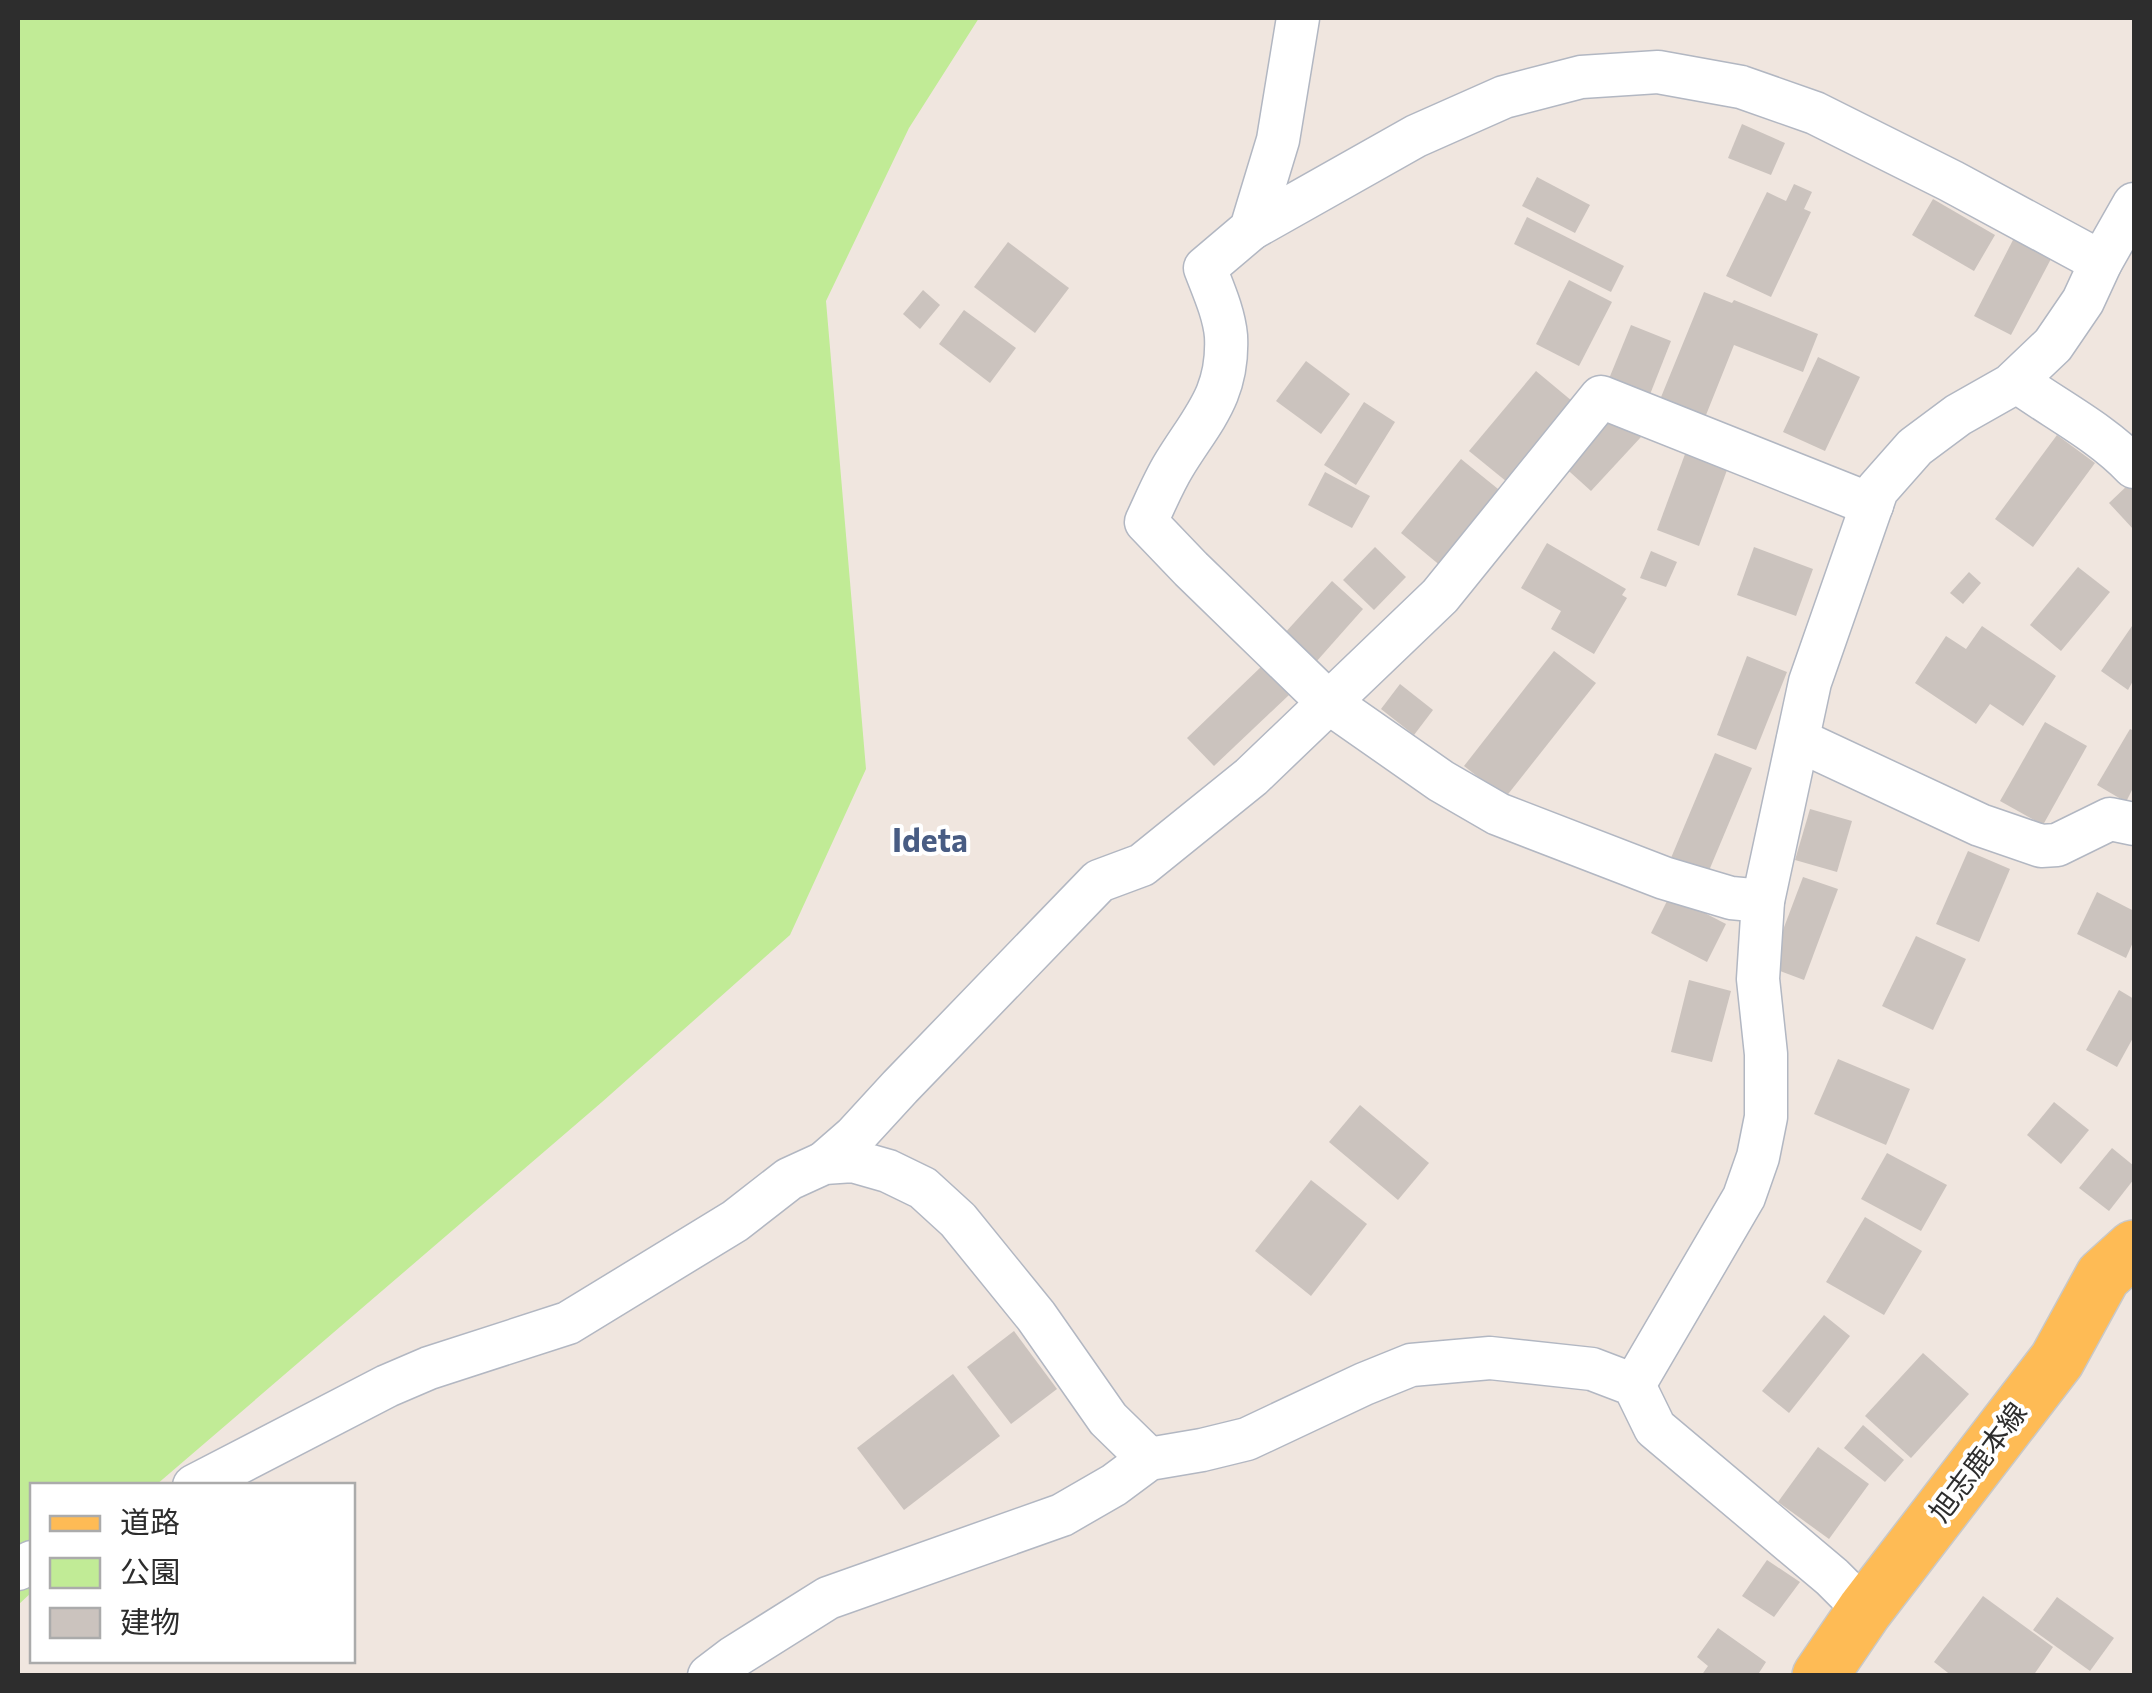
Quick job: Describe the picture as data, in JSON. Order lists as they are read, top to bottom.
{
  "streets": {
    "main road": ["旭志鹿本線"]
  },
  "districts": ["Ideta"],
  "legend": ["道路", "公園", "建物"]
}
